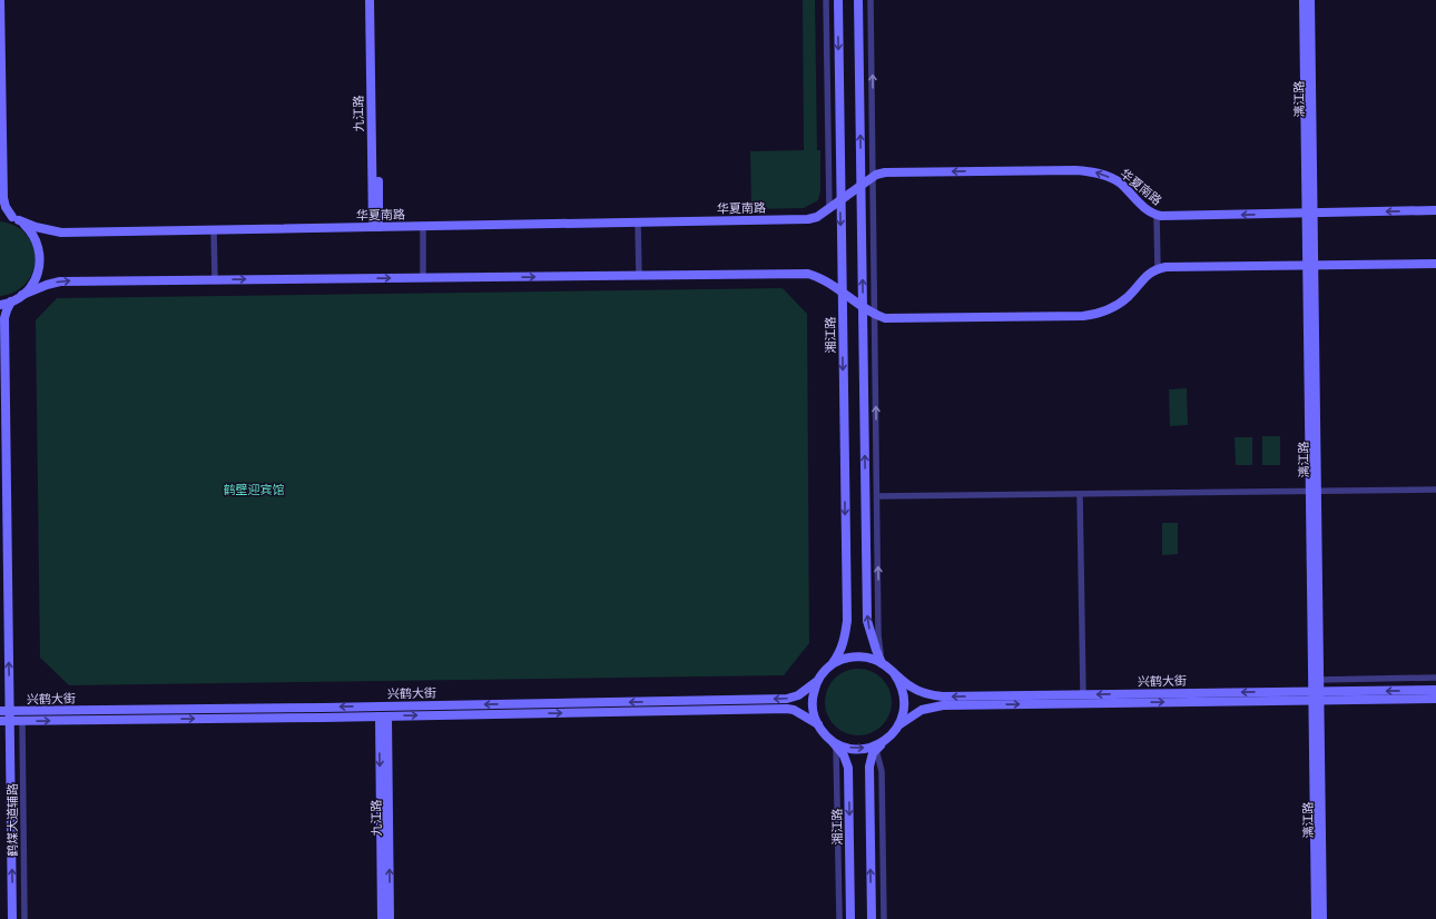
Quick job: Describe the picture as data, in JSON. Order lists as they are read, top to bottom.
{
  "streets": {
    "main road": [
      "漓江路",
      "九江路",
      "华夏南路",
      "湘江路",
      "兴鹤大街"
    ],
    "street": ["鹤煤大道辅路"]
  },
  "crossings": [
    ["漓江路", "华夏南路"],
    ["漓江路", "兴鹤大街"],
    ["九江路", "华夏南路"],
    ["九江路", "兴鹤大街"],
    ["华夏南路", "湘江路"],
    ["湘江路", "兴鹤大街"],
    ["兴鹤大街", "鹤煤大道辅路"]
  ],
  "parks": ["鹤壁迎宾馆"]
}
